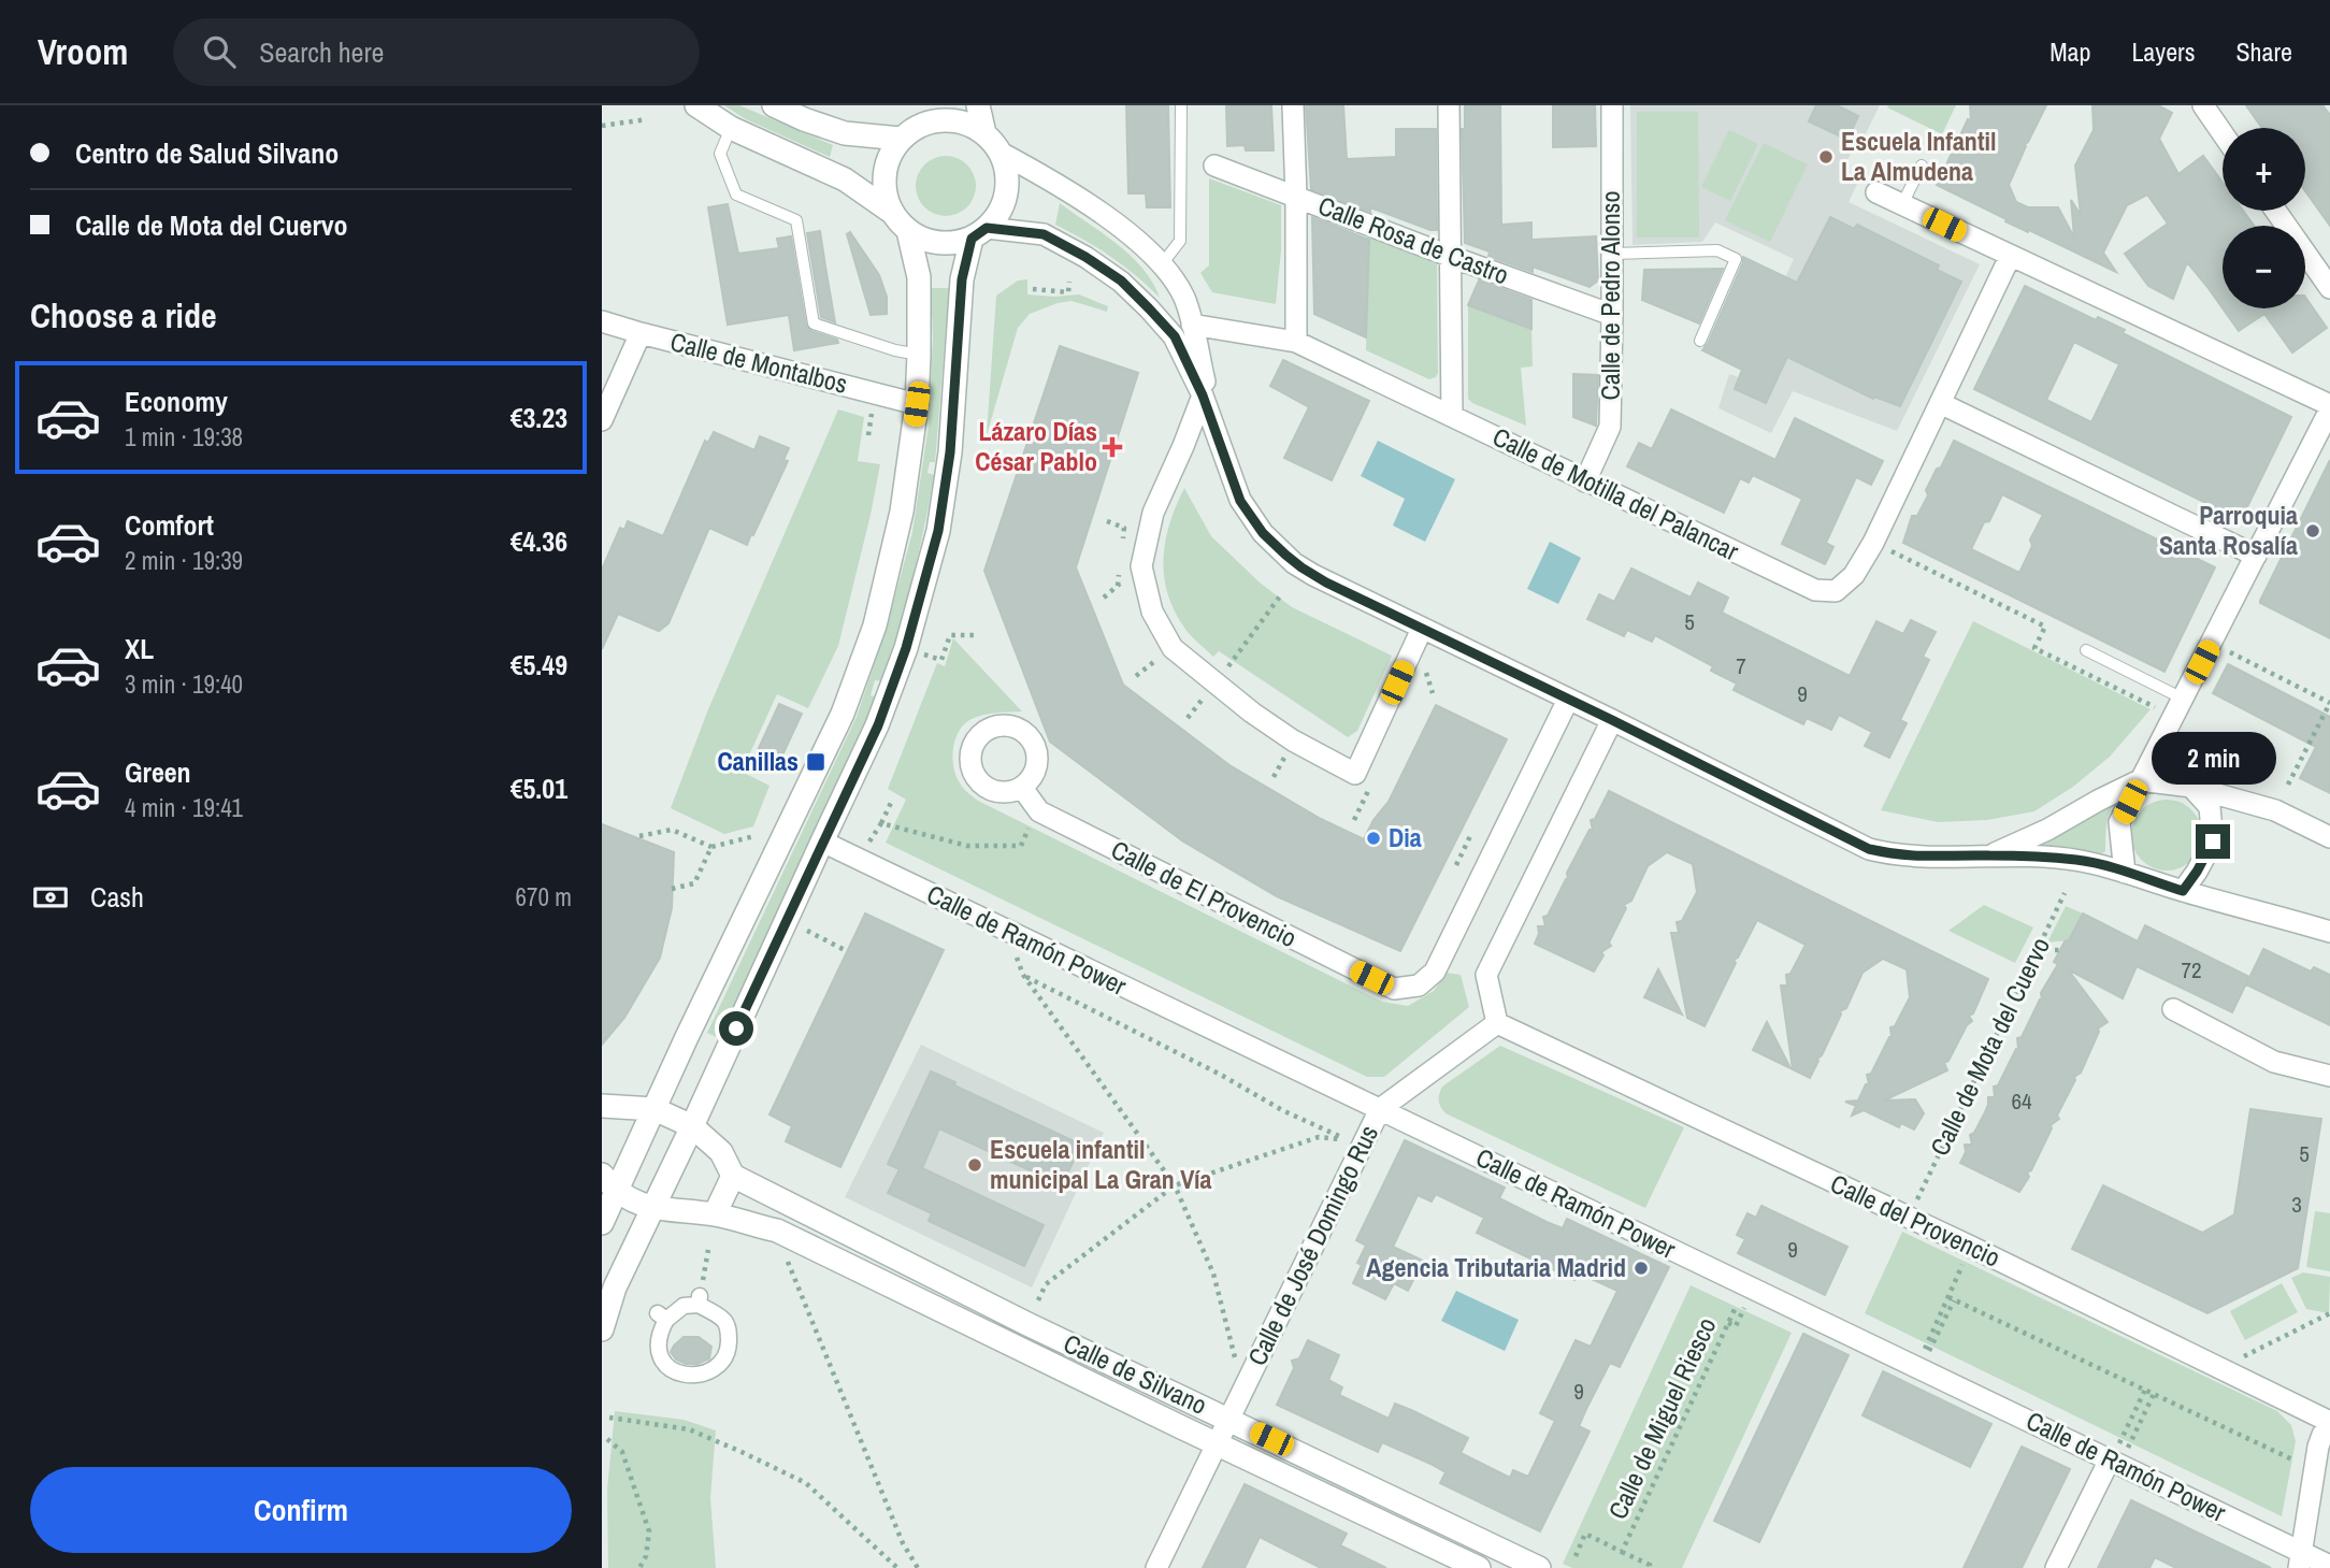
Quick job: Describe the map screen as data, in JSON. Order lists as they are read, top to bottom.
{
  "streets": {
    "street": [
      "Calle Rosa de Castro",
      "Calle de Pedro Alonso",
      "Calle de Montalbos",
      "Calle de Motilla del Palancar",
      "Calle de El Provencio",
      "Calle de Ramón Power",
      "Calle del Provencio",
      "Calle de José Domingo Rus",
      "Calle de Silvano"
    ],
    "path": ["Calle de Mota del Cuervo", "Calle de Miguel Riesco"]
  },
  "crossings": [
    ["Calle Rosa de Castro", "Calle de Pedro Alonso"],
    ["Calle de Pedro Alonso", "Calle de Motilla del Palancar"],
    ["Calle de Ramón Power", "Calle de José Domingo Rus"],
    ["Calle del Provencio", "Calle de José Domingo Rus"],
    ["Calle de José Domingo Rus", "Calle de Silvano"]
  ],
  "places": {
    "other": [
      "Escuela Infantil La Almudena",
      "Parroquia Santa Rosalía",
      "Dia",
      "Escuela infantil municipal La Gran Vía",
      "Agencia Tributaria Madrid"
    ],
    "health": ["Lázaro Días César Pablo"],
    "transit": ["Canillas"]
  },
  "house_numbers": [
    "5",
    "7",
    "9",
    "72",
    "64",
    "5",
    "3",
    "9",
    "9"
  ],
  "page": {
    "header": "Vroom",
    "search": "Search here",
    "nav": ["Map", "Layers", "Share"],
    "banner": ["Centro de Salud Silvano", "Calle de Mota del Cuervo"],
    "map_buttons": ["+", "−"],
    "heading": "Choose a ride",
    "list": [
      {
        "name": "Economy",
        "note": "1 min · 19:38",
        "value": "€3.23"
      },
      {
        "name": "Comfort",
        "note": "2 min · 19:39",
        "value": "€4.36"
      },
      {
        "name": "XL",
        "note": "3 min · 19:40",
        "value": "€5.49"
      },
      {
        "name": "Green",
        "note": "4 min · 19:41",
        "value": "€5.01"
      }
    ],
    "bubble": "2 min",
    "pay": ["Cash", "670 m"],
    "buttons": "Confirm"
  }
}
